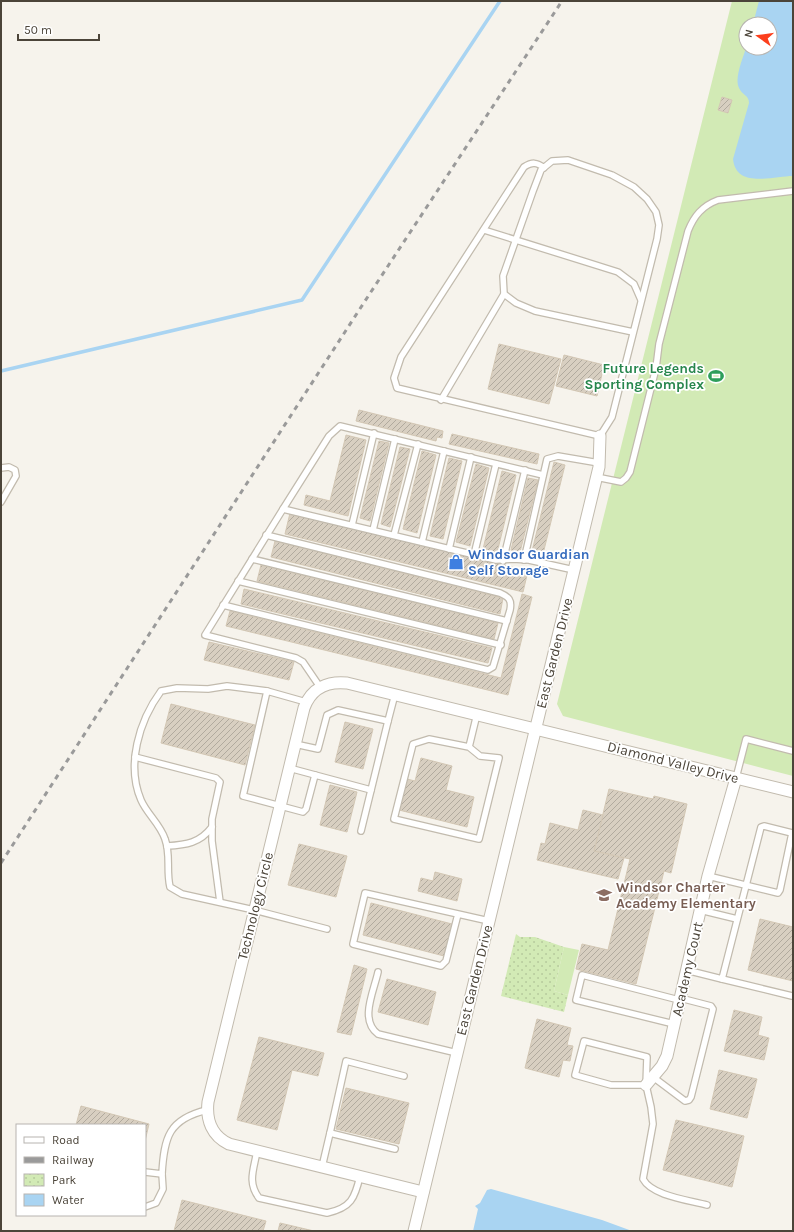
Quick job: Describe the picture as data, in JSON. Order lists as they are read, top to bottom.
{
  "streets": {
    "street": [
      "East Garden Drive",
      "Diamond Valley Drive",
      "Technology Circle",
      "Academy Court"
    ]
  },
  "crossings": [
    ["East Garden Drive", "Diamond Valley Drive"],
    ["Diamond Valley Drive", "Academy Court"]
  ],
  "places": {
    "sports": ["Future Legends Sporting Complex"],
    "shop": ["Windsor Guardian Self Storage"],
    "school or university": ["Windsor Charter Academy Elementary"]
  },
  "legend": [
    "Road",
    "Railway",
    "Park",
    "Water"
  ],
  "scale_bar": "50 m",
  "north": "left"
}
